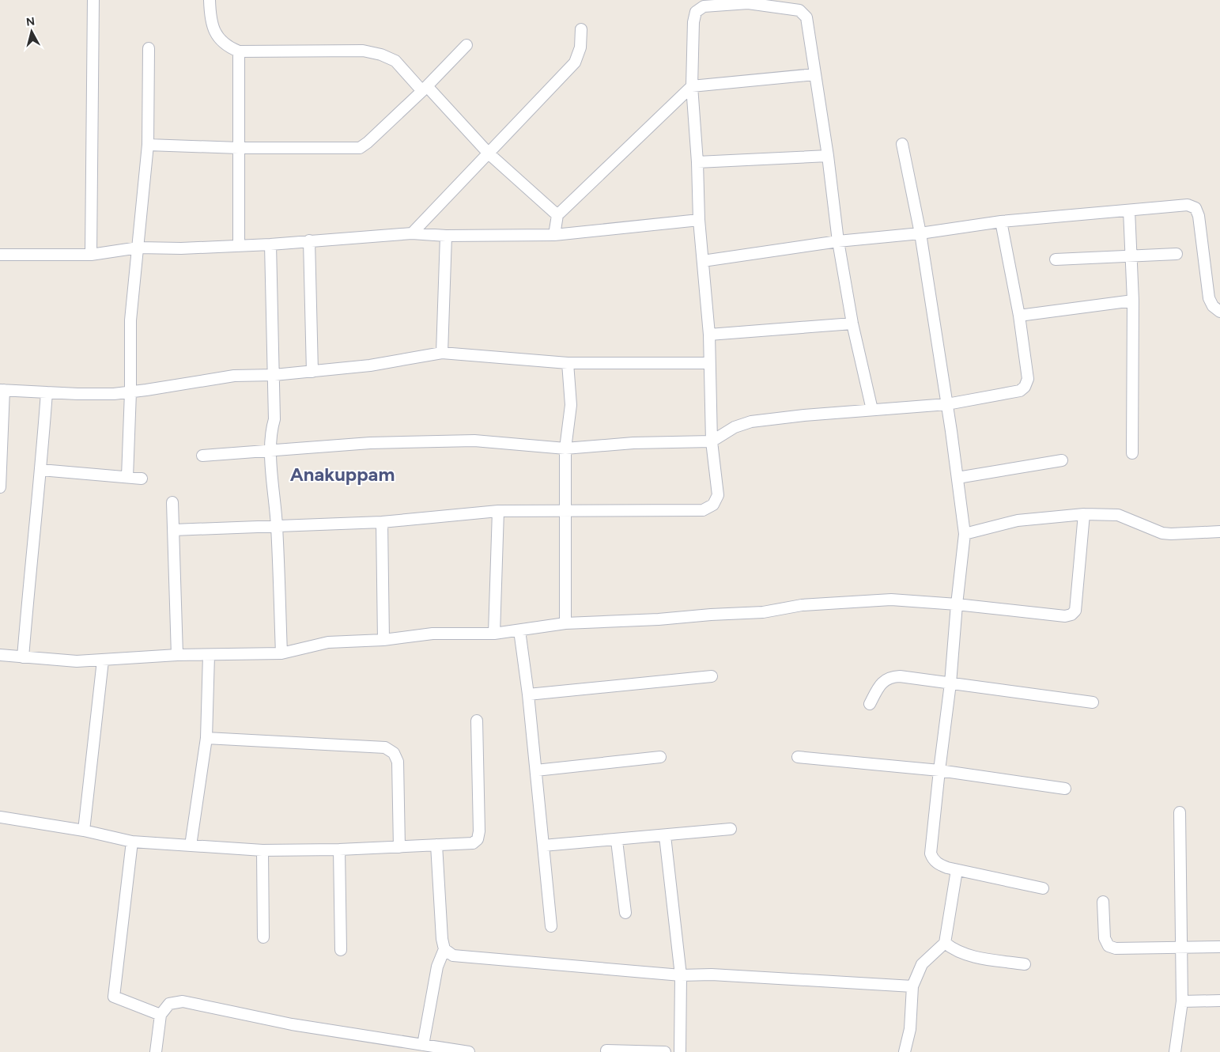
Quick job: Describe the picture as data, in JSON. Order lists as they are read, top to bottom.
{
  "districts": ["Anakuppam"],
  "north": "top"
}
